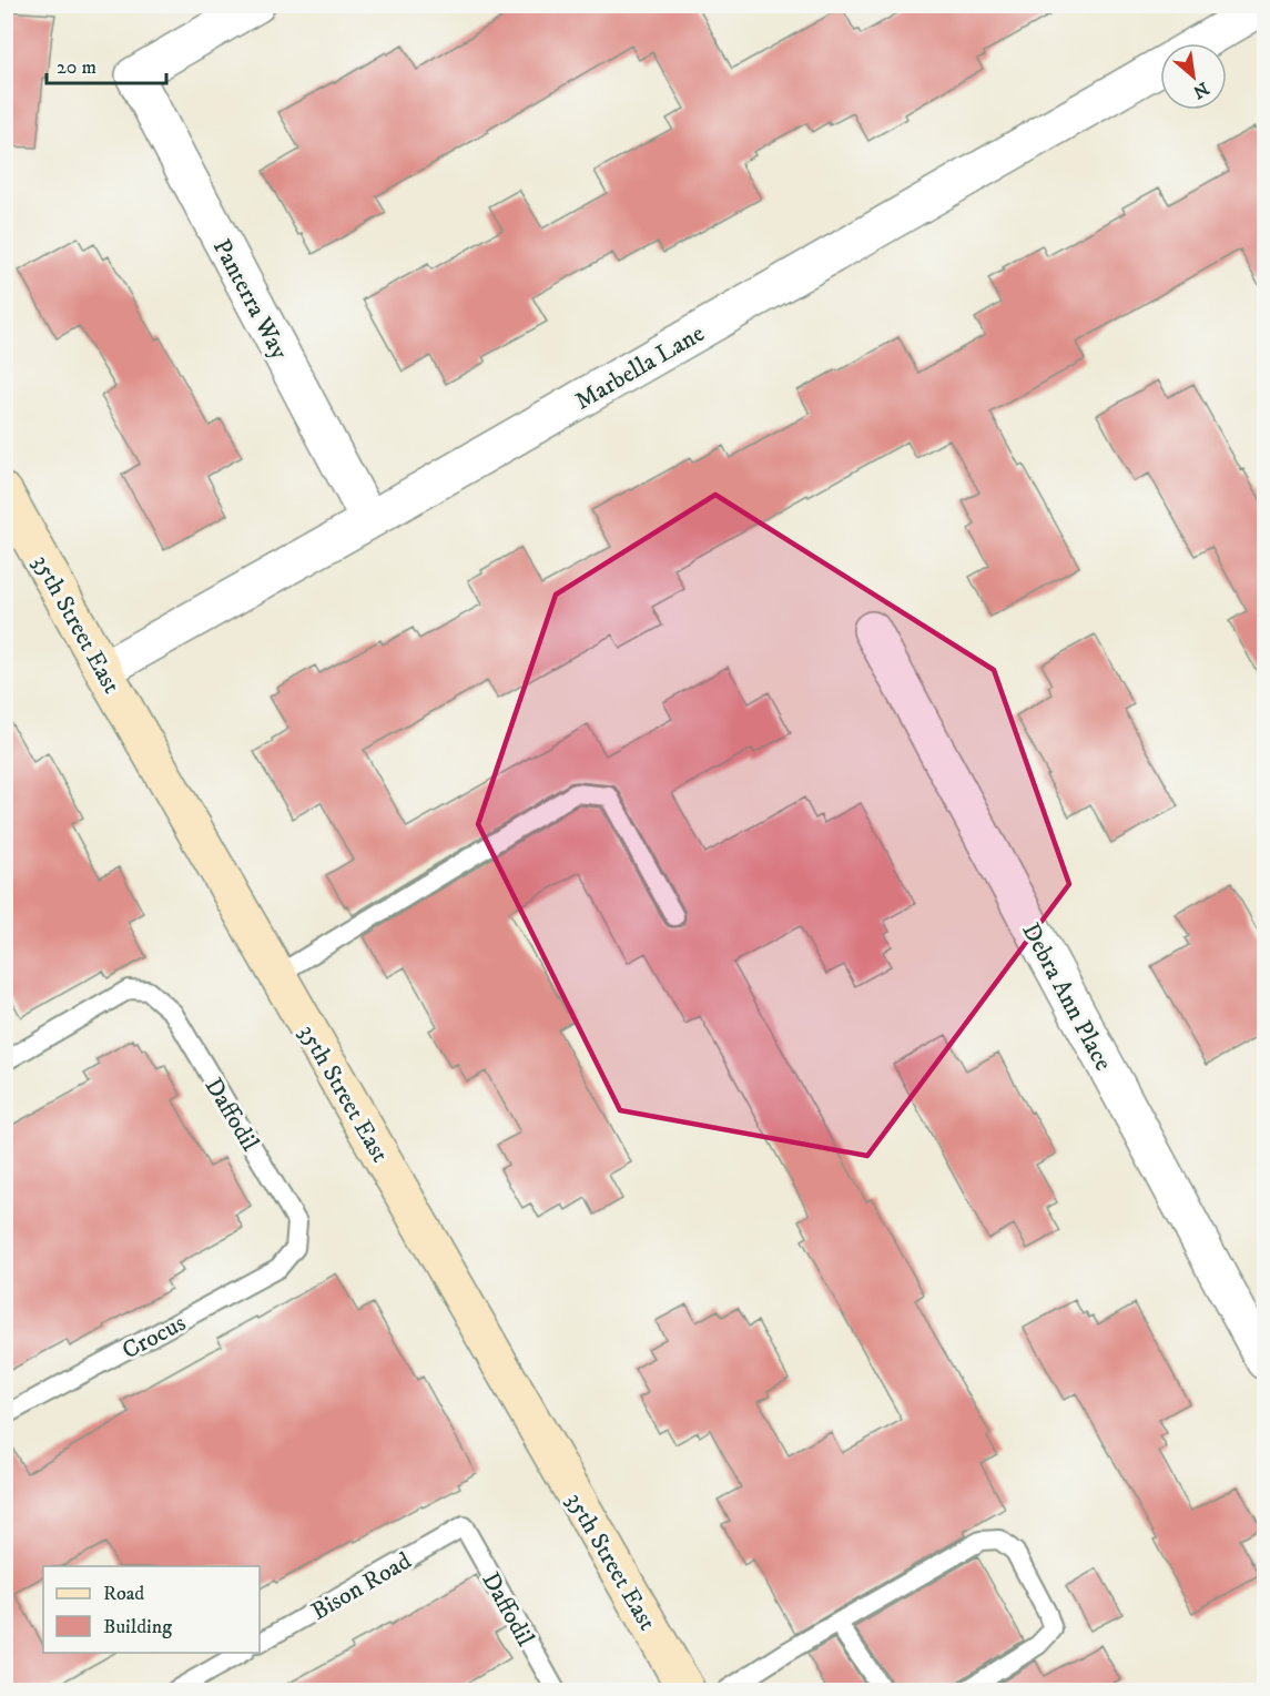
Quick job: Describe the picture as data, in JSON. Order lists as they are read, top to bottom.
{
  "streets": {
    "street": [
      "Panterra Way",
      "Marbella Lane",
      "35th Street East",
      "Debra Ann Place"
    ],
    "lane": ["Daffodil", "Crocus", "Bison Road"]
  },
  "crossings": [
    ["Panterra Way", "Marbella Lane"],
    ["Marbella Lane", "35th Street East"],
    ["Daffodil", "Crocus"],
    ["Daffodil", "Bison Road"]
  ],
  "legend": ["Road", "Building"],
  "scale_bar": "20 m",
  "north": "bottom right"
}
